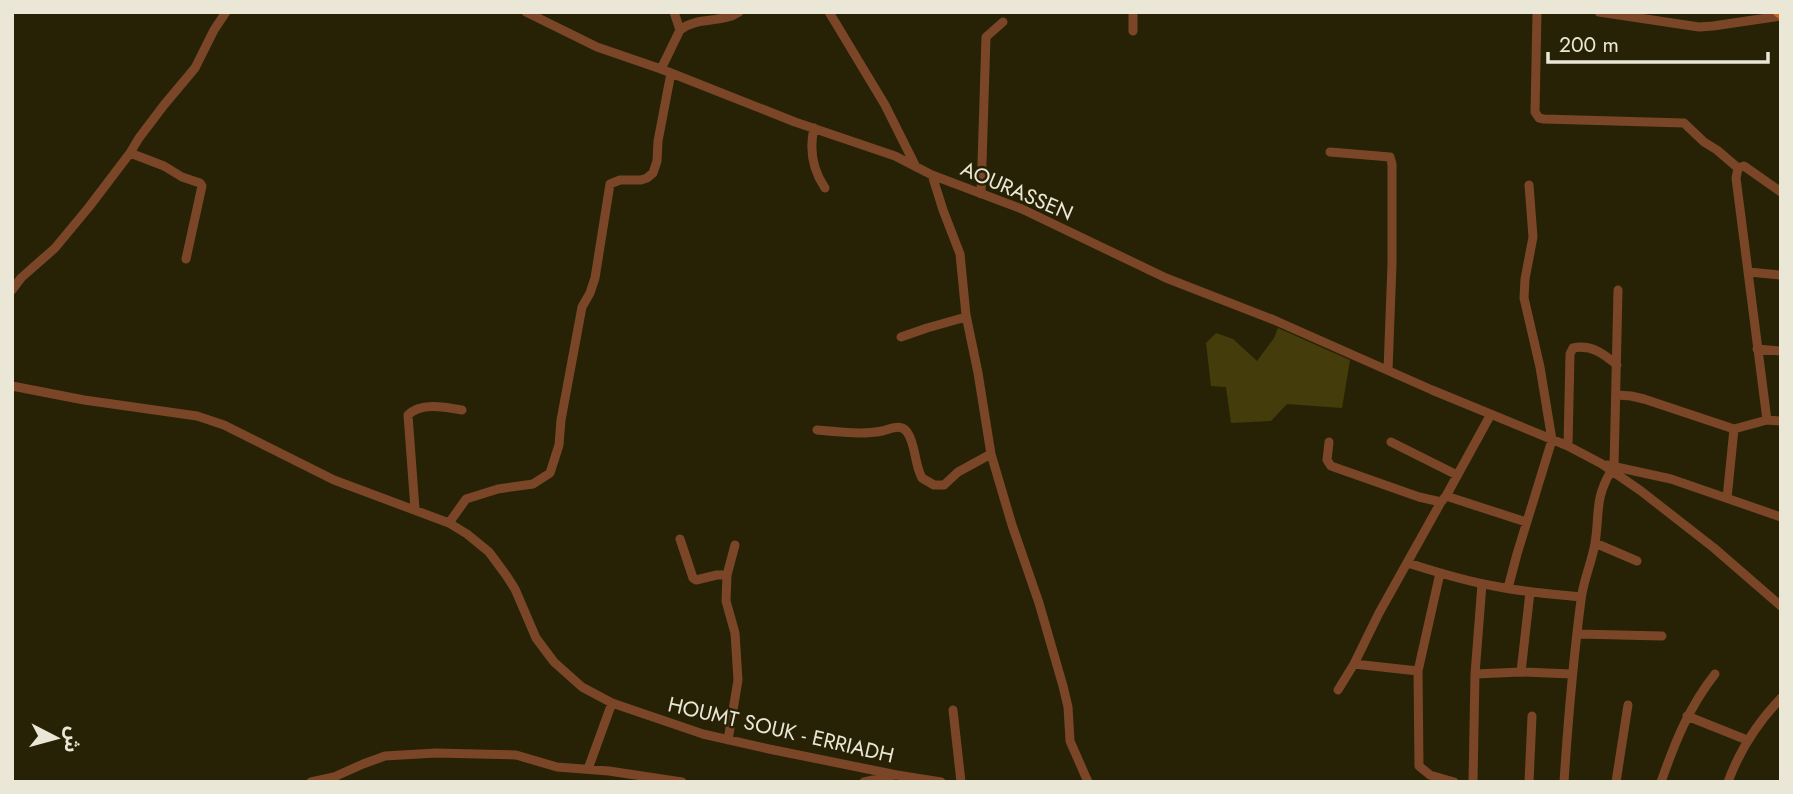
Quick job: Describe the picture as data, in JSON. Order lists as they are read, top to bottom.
{
  "streets": {
    "street": ["AOURASSEN", "HOUMT SOUK - ERRIADH"]
  },
  "scale_bar": "200 m",
  "north": "right"
}
